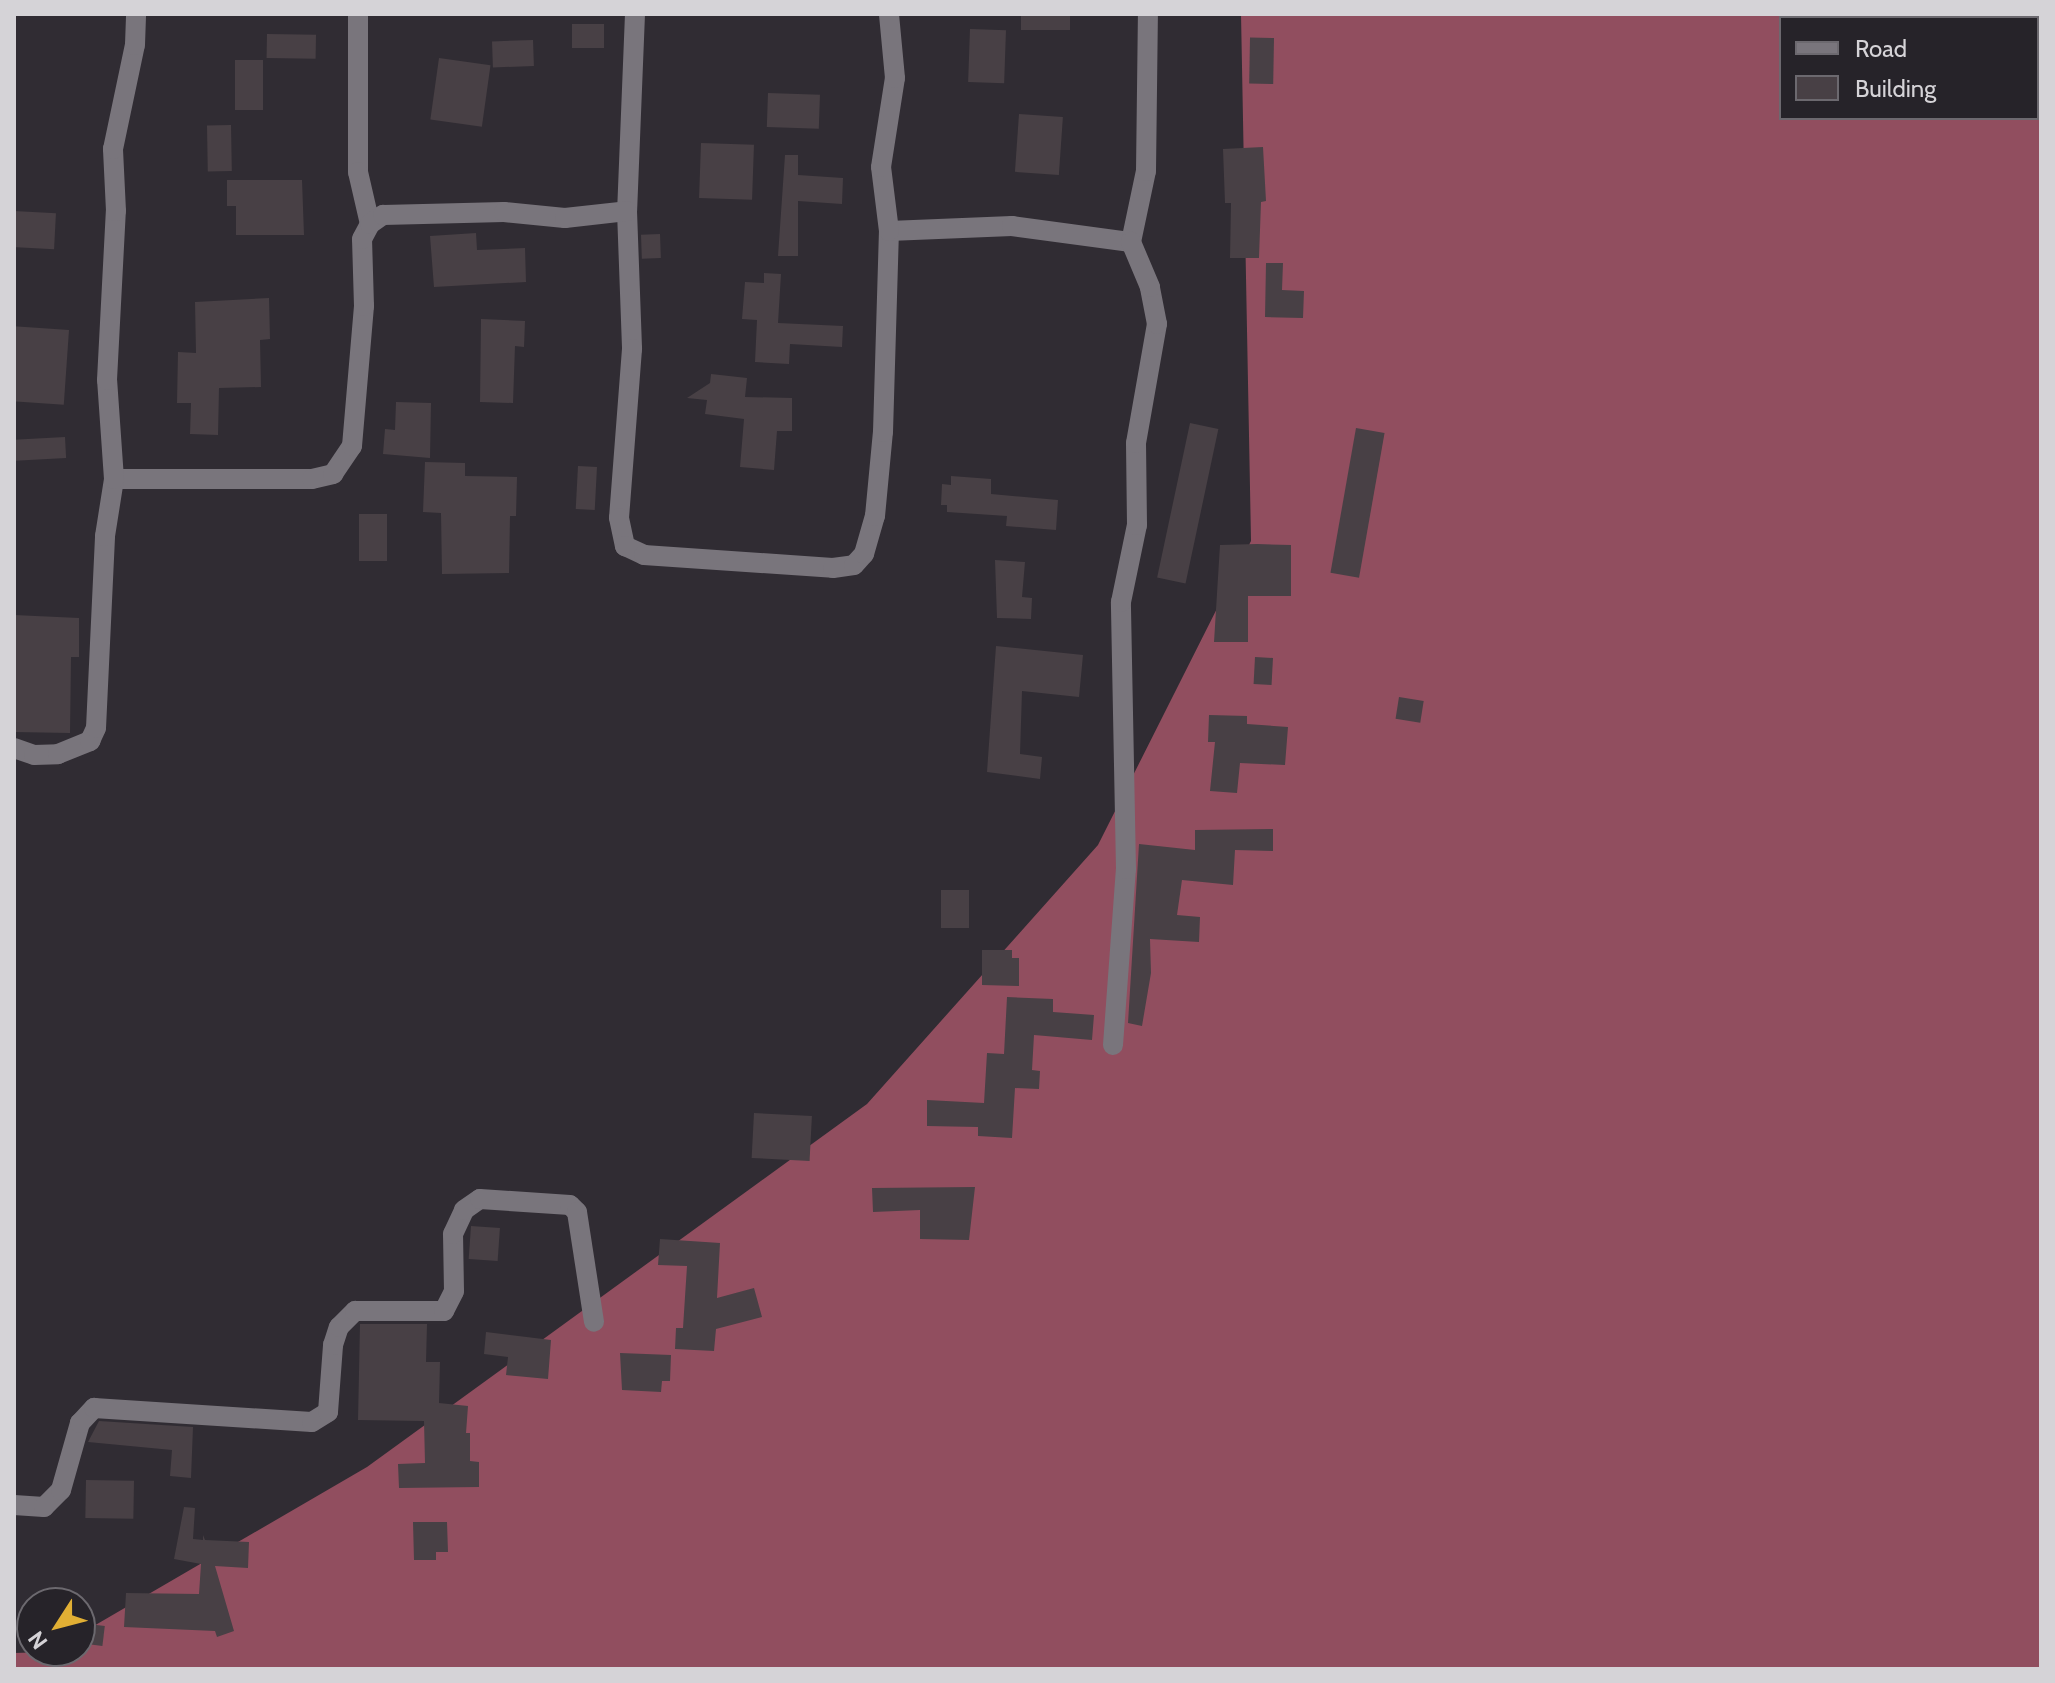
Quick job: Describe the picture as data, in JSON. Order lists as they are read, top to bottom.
{
  "legend": ["Road", "Building"],
  "north": "bottom left"
}
